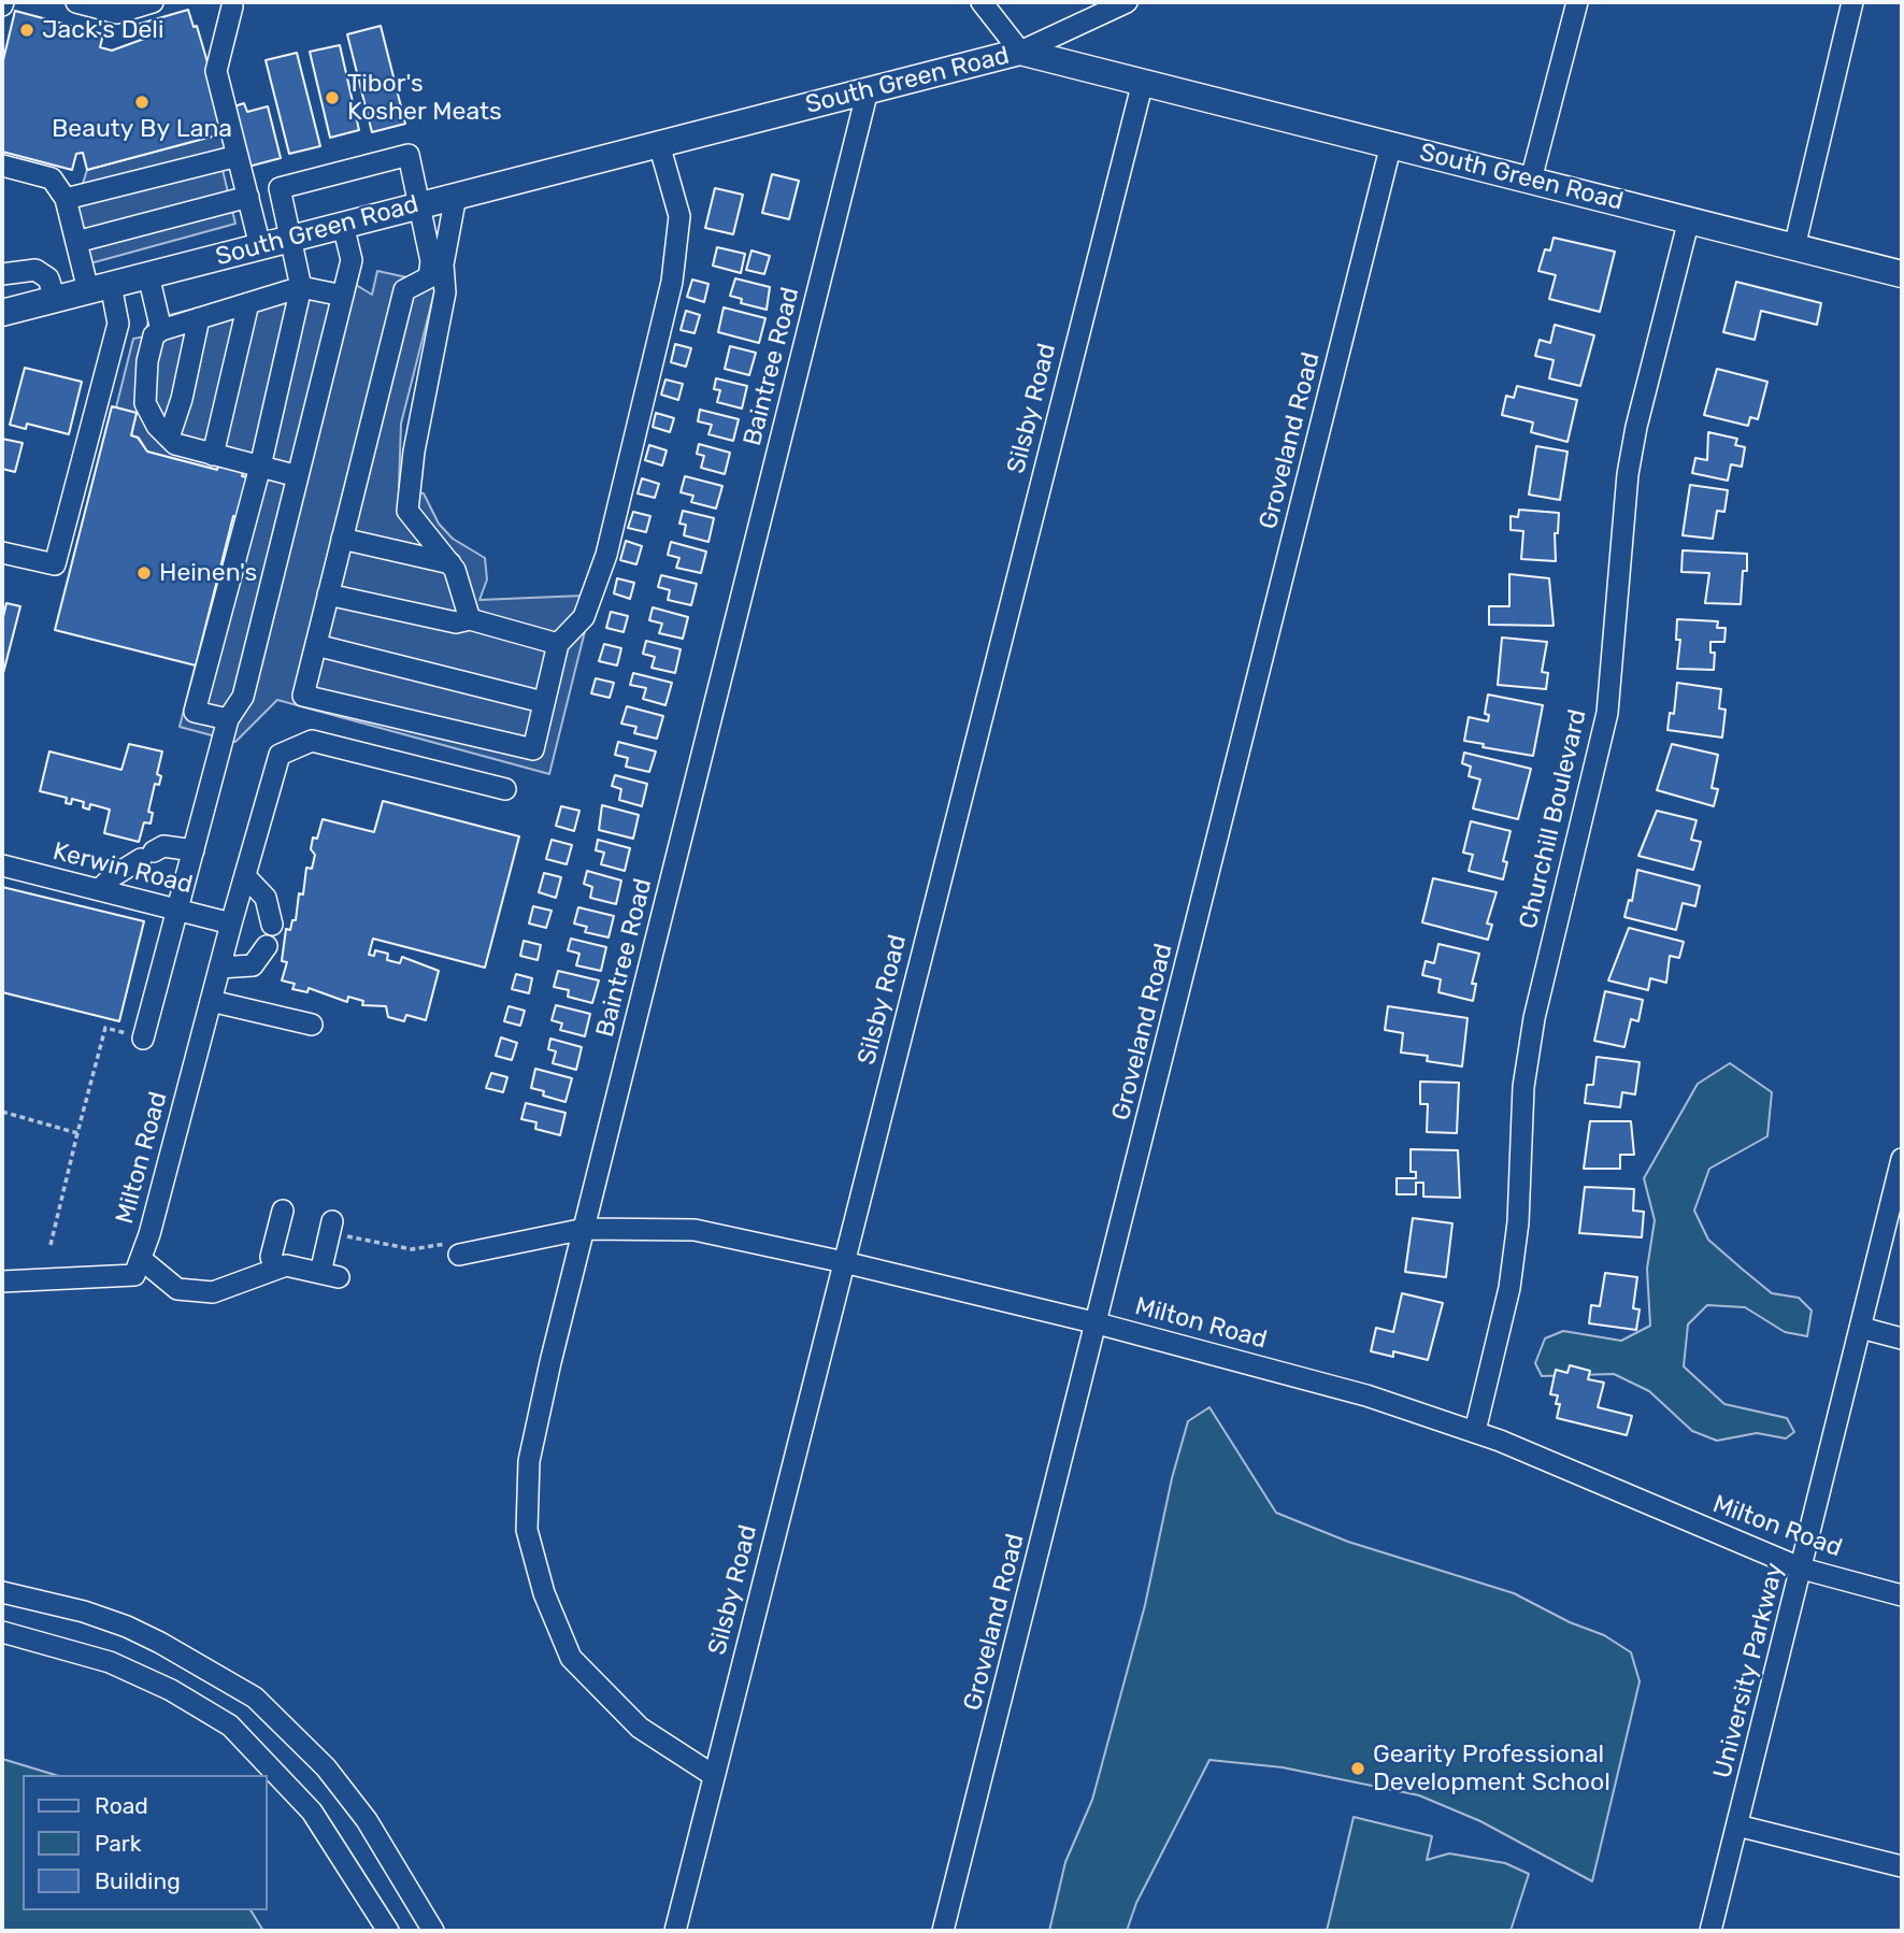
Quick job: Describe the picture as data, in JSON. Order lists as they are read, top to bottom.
{
  "streets": {
    "main road": ["South Green Road"],
    "street": [
      "Baintree Road",
      "Silsby Road",
      "Groveland Road",
      "Churchill Boulevard",
      "Kerwin Road",
      "Milton Road",
      "University Parkway"
    ]
  },
  "crossings": [
    ["South Green Road", "Baintree Road"],
    ["South Green Road", "Silsby Road"],
    ["South Green Road", "Groveland Road"],
    ["South Green Road", "Churchill Boulevard"],
    ["Baintree Road", "Silsby Road"],
    ["Baintree Road", "Milton Road"],
    ["Silsby Road", "Milton Road"],
    ["Groveland Road", "Milton Road"],
    ["Churchill Boulevard", "Milton Road"],
    ["Kerwin Road", "Milton Road"],
    ["Milton Road", "University Parkway"]
  ],
  "places": [
    "Jack's Deli",
    "Tibor's Kosher Meats",
    "Beauty By Lana",
    "Heinen's",
    "Gearity Professional Development School"
  ],
  "legend": ["Road", "Park", "Building"]
}
